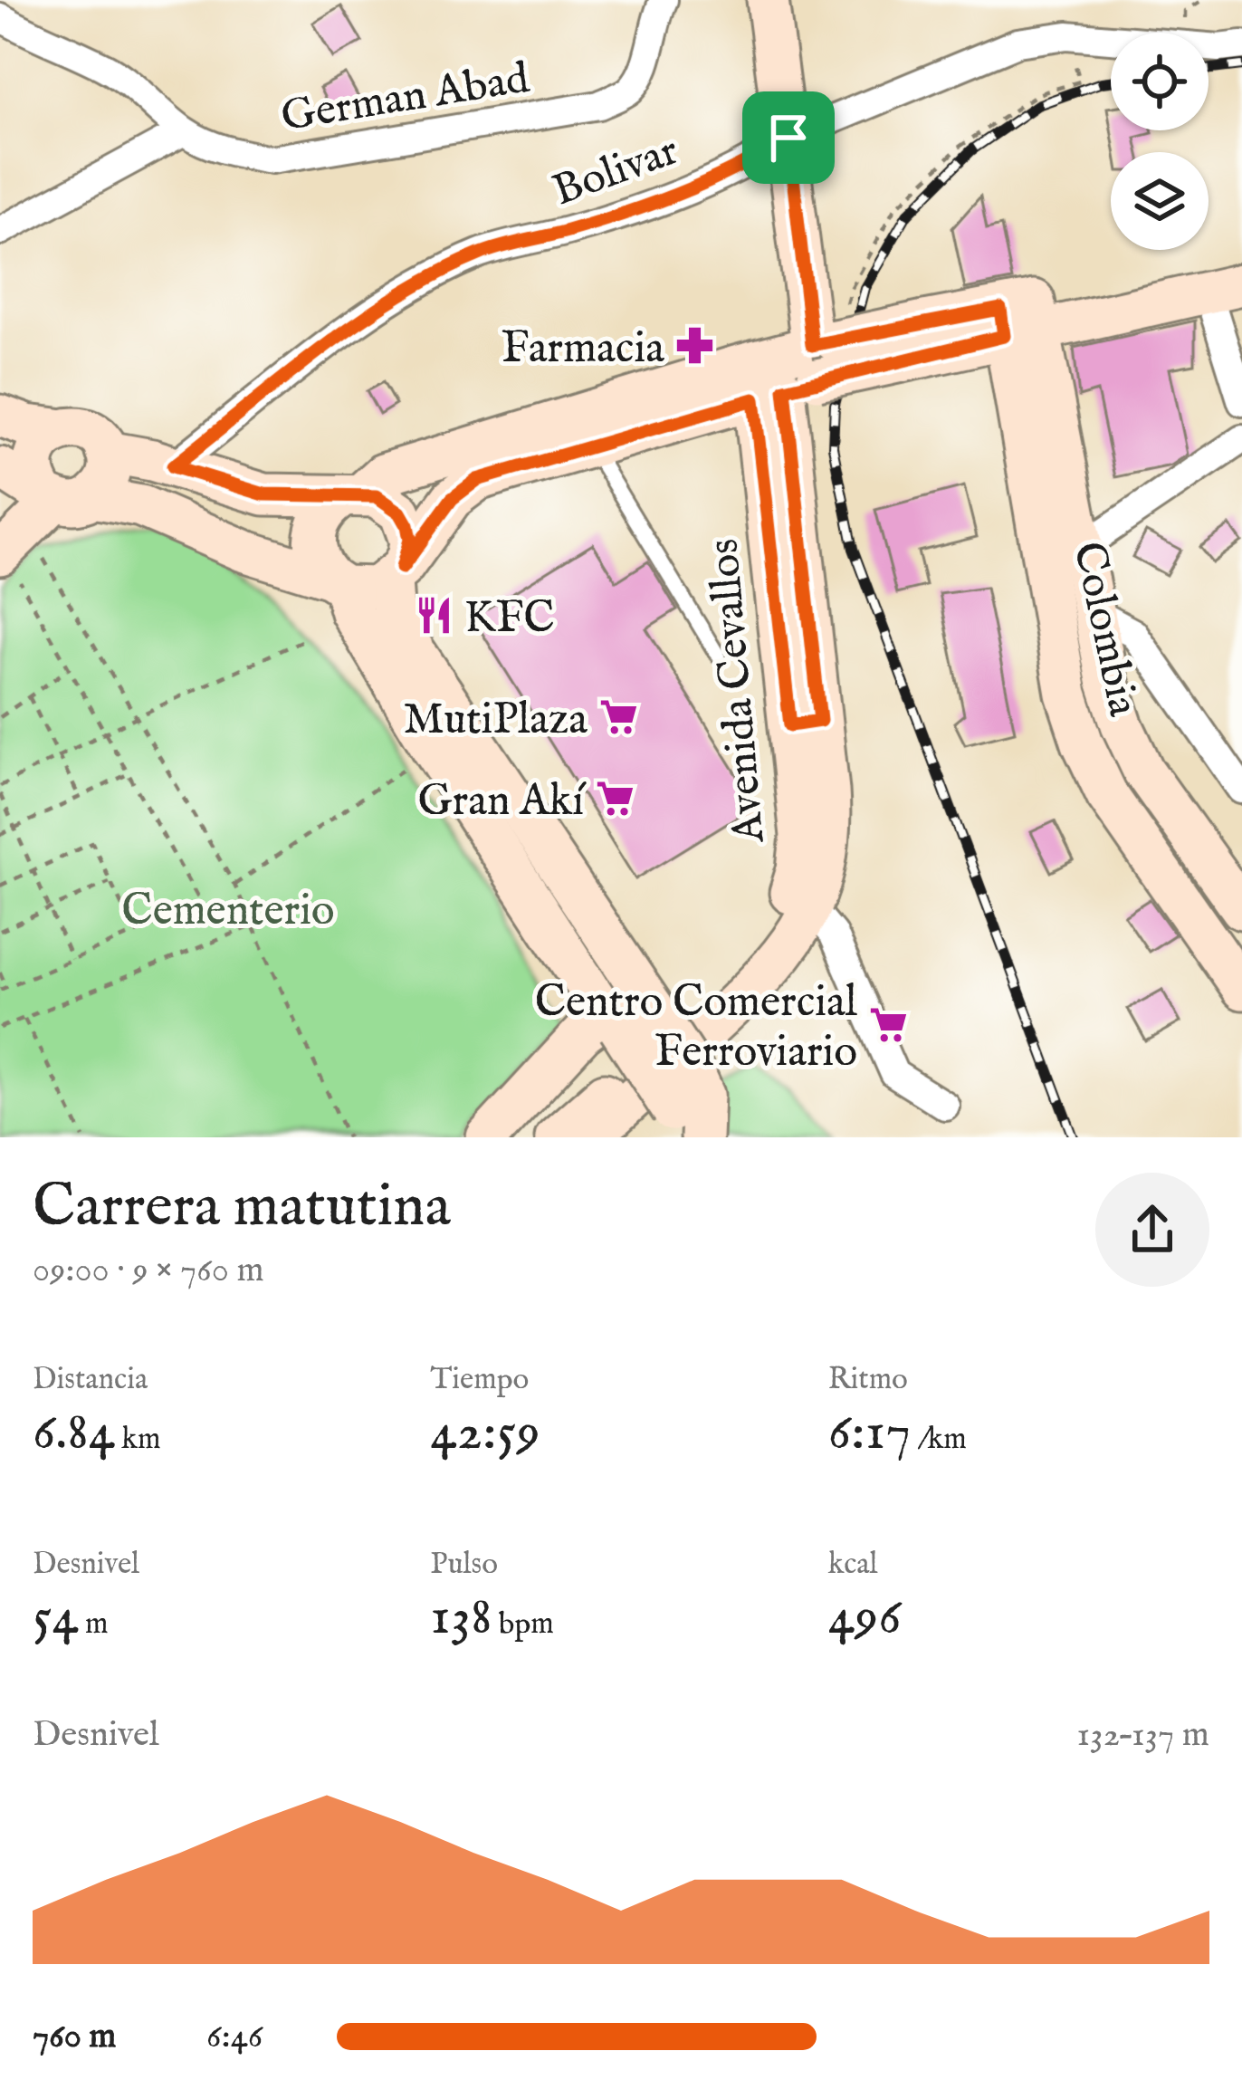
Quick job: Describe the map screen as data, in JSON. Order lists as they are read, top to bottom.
{
  "streets": {
    "main road": ["Colombia", "Avenida Cevallos"],
    "street": ["German Abad", "Bolivar"]
  },
  "crossings": [
    ["Bolivar", "Avenida Cevallos"]
  ],
  "parks": ["Cementerio"],
  "places": {
    "pharmacy": ["Farmacia"],
    "restaurant": ["KFC"],
    "supermarket": ["MutiPlaza", "Gran Akí", "Centro Comercial Ferroviario"]
  },
  "page": {
    "heading": ["Carrera matutina", "09:00 · 9 × 760 m"],
    "stats": [
      ["Distancia", "6.84 km"],
      ["Tiempo", "42:59"],
      ["Ritmo", "6:17 /km"],
      ["Desnivel", "54 m"],
      ["Pulso", "138 bpm"],
      ["kcal", "496"]
    ],
    "chart": ["Desnivel", "132–137 m"],
    "list": [
      {
        "name": "760 m",
        "note": "6:46"
      }
    ]
  }
}
